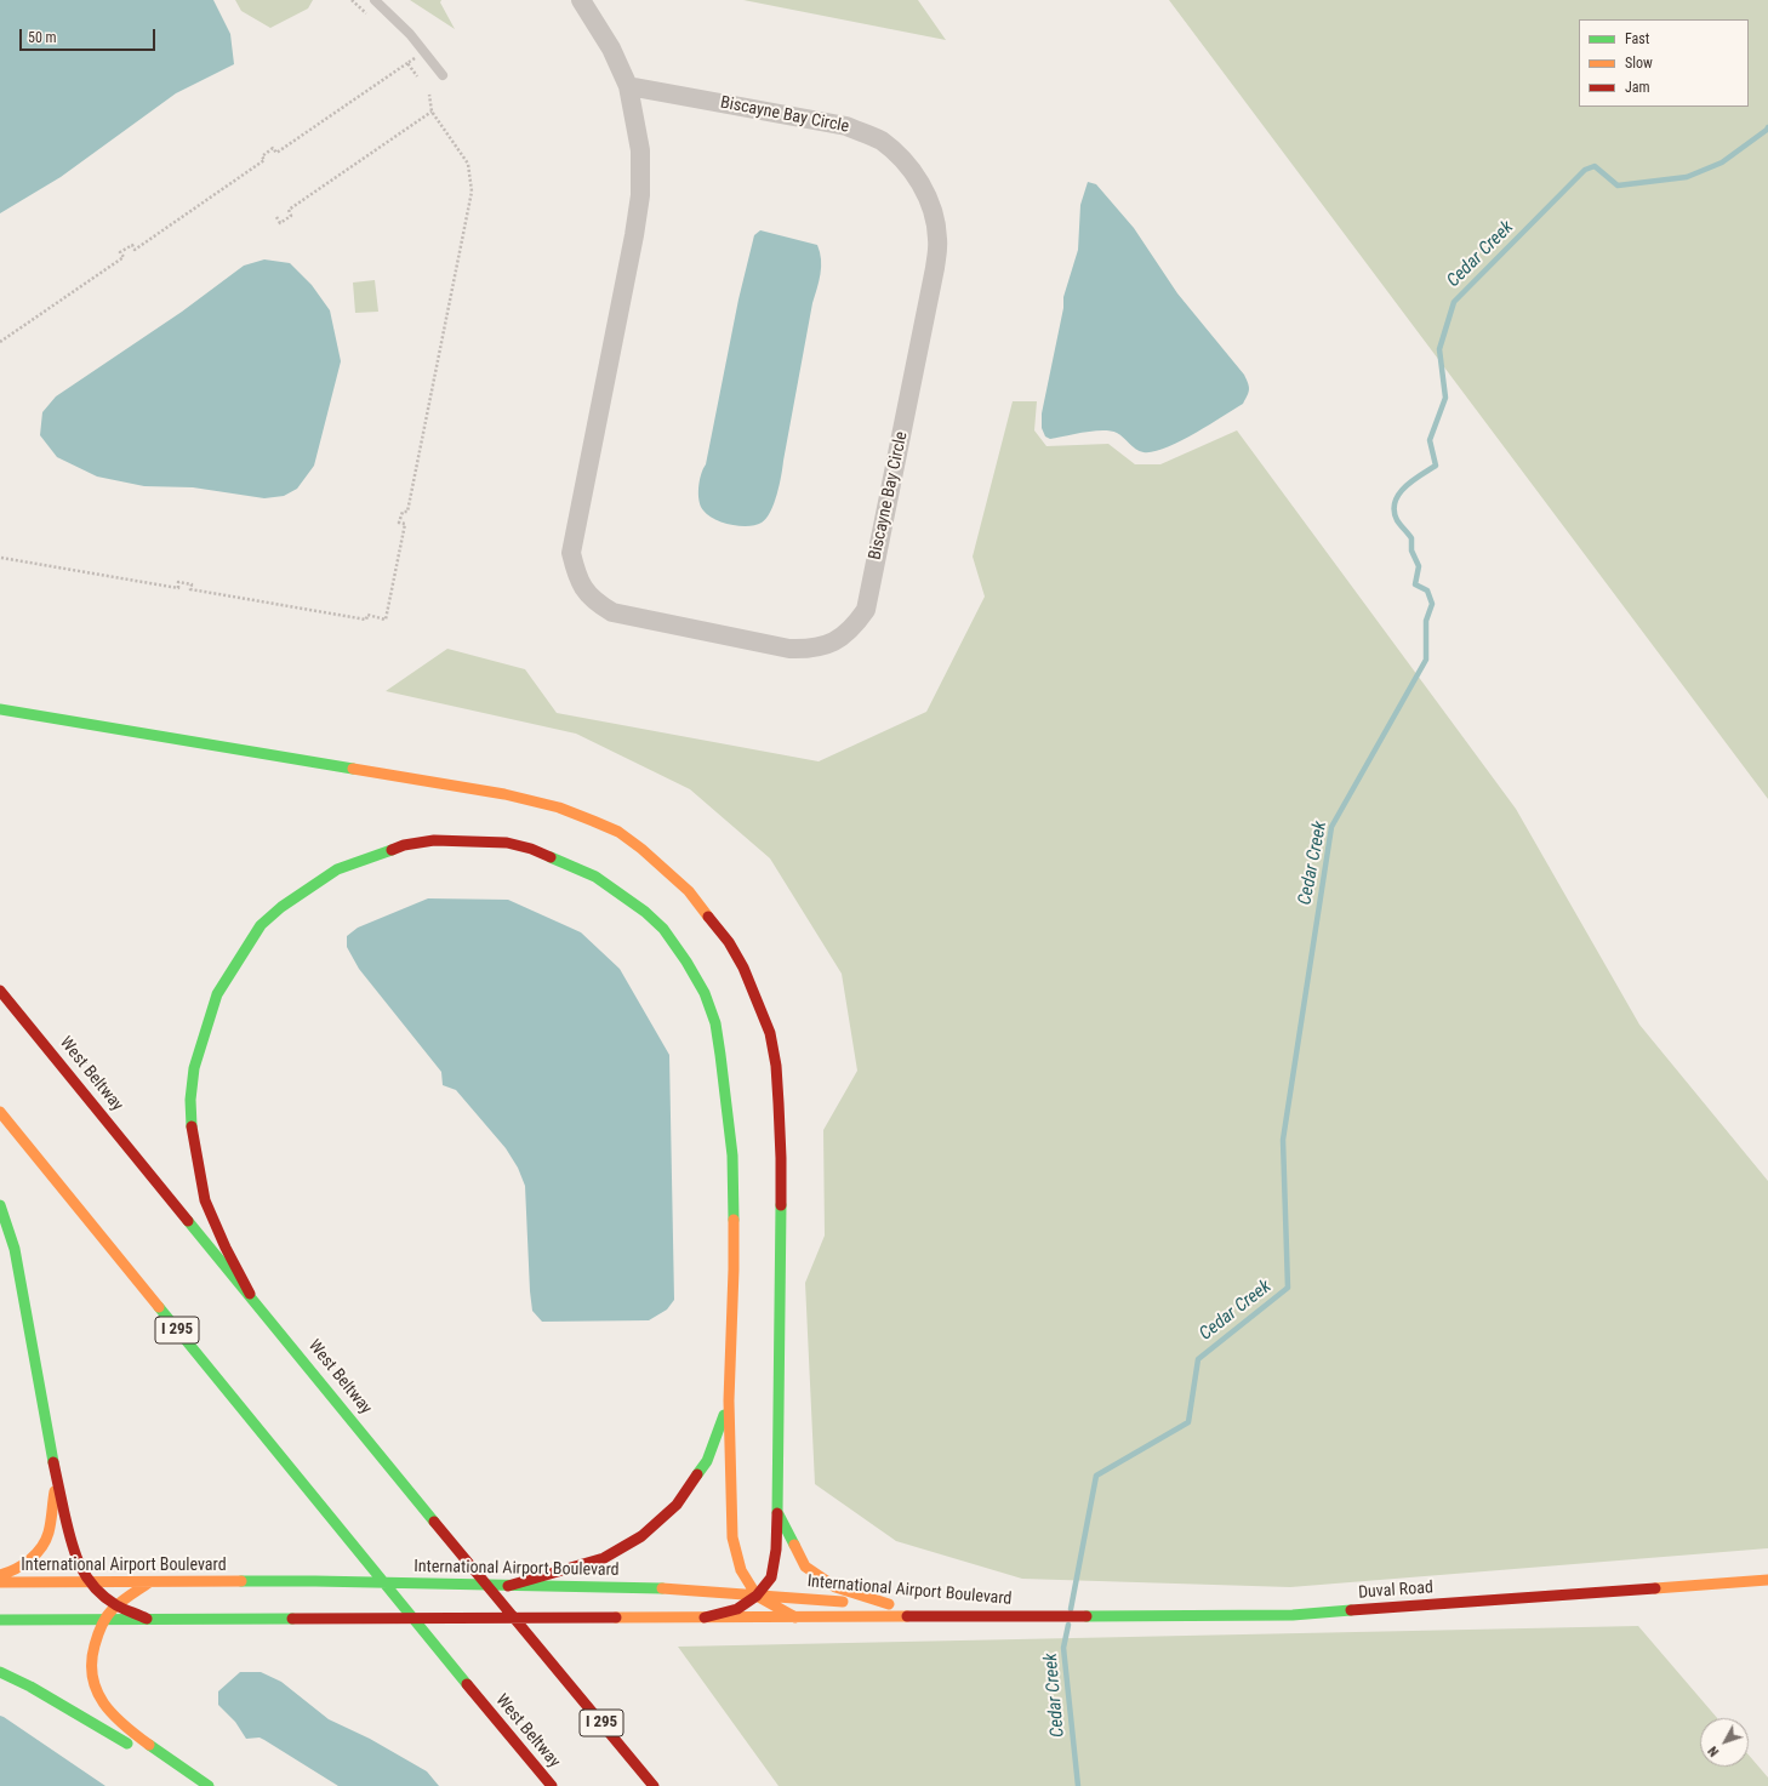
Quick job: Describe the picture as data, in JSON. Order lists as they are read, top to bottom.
{
  "streets": {
    "main road": [
      "West Beltway",
      "I 295",
      "International Airport Boulevard",
      "Duval Road"
    ],
    "street": ["Biscayne Bay Circle"]
  },
  "crossings": [
    ["International Airport Boulevard", "Duval Road"]
  ],
  "water": ["Cedar Creek"],
  "legend": ["Fast", "Slow", "Jam"],
  "scale_bar": "50 m",
  "north": "bottom left"
}
